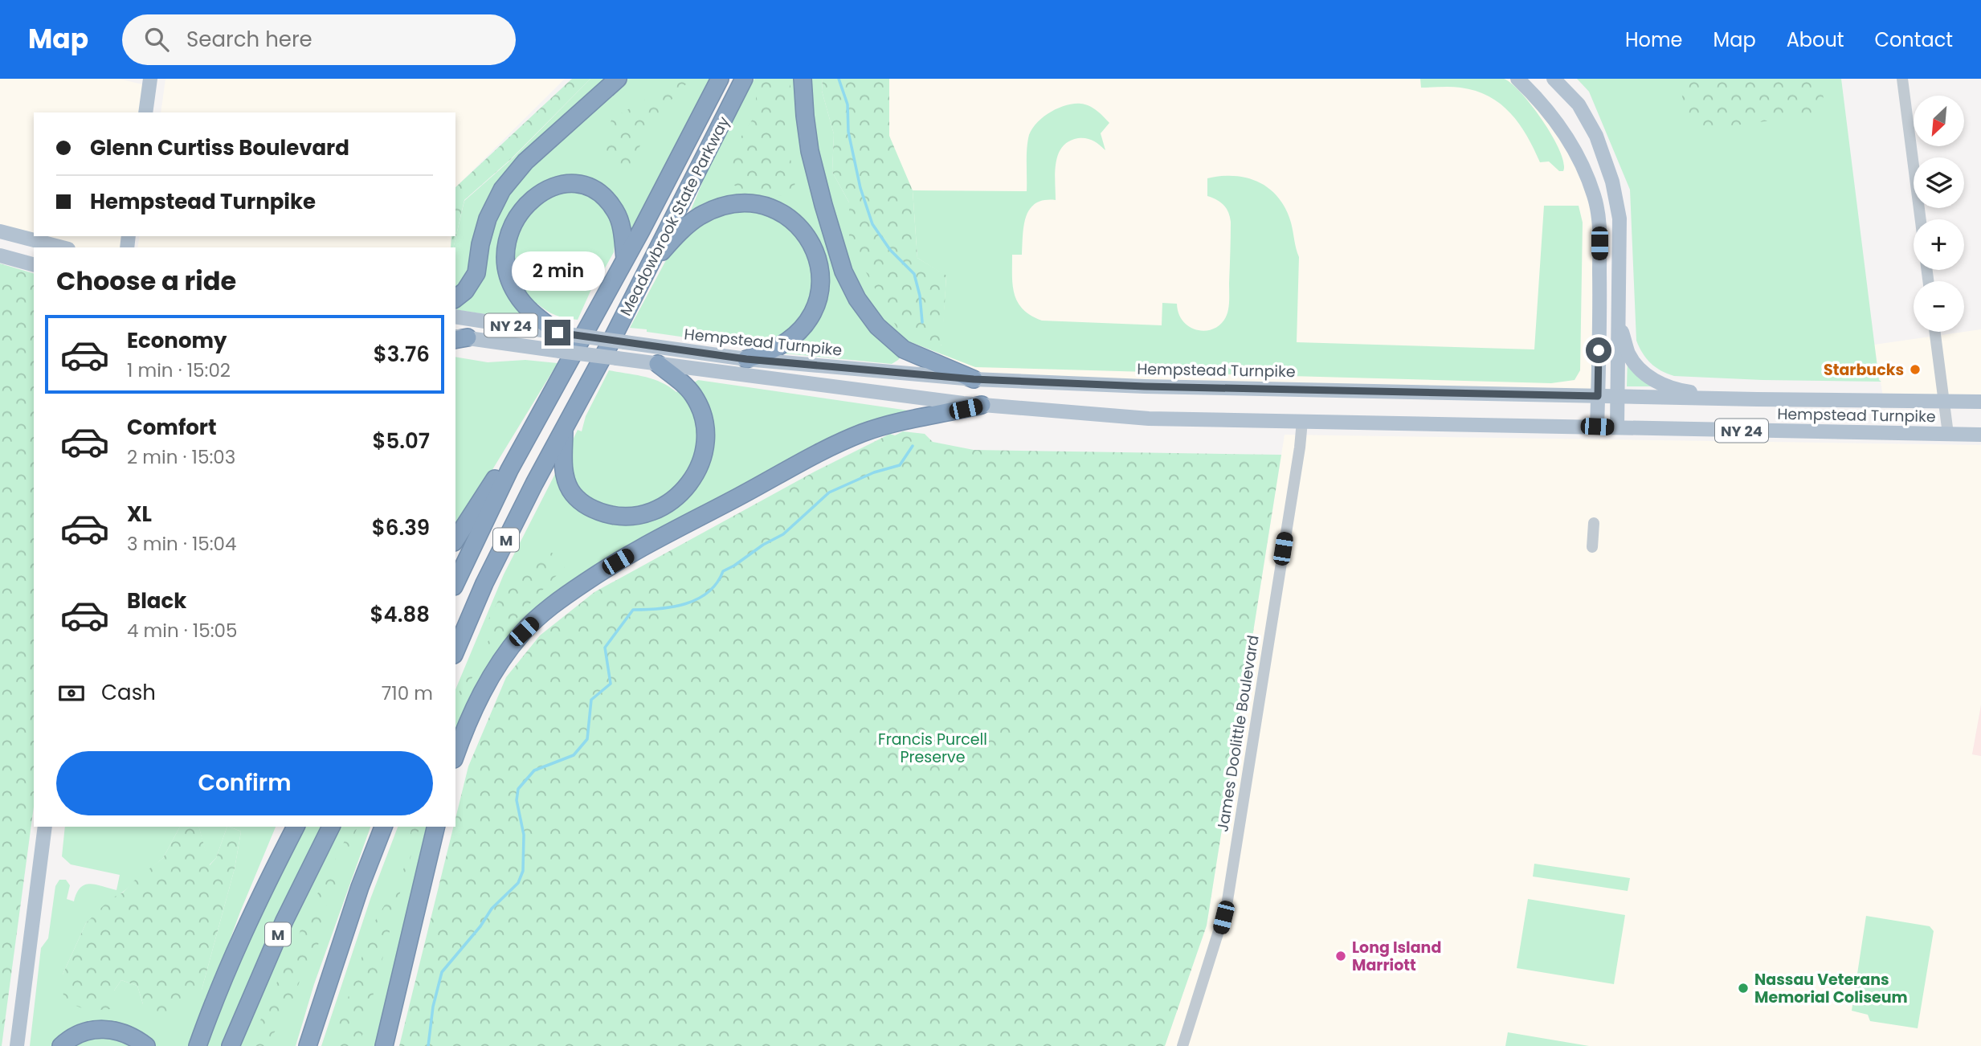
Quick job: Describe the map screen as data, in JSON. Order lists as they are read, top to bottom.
{
  "streets": {
    "highway": ["Meadowbrook State Parkway", "M"],
    "main road": ["NY 24", "Hempstead Turnpike"],
    "street": ["James Doolittle Boulevard"]
  },
  "crossings": [
    ["Hempstead Turnpike", "James Doolittle Boulevard"]
  ],
  "parks": ["Francis Purcell Preserve"],
  "places": ["Starbucks", "Long Island Marriott", "Nassau Veterans Memorial Coliseum"],
  "north": "bottom left",
  "page": {
    "header": "Map",
    "search": "Search here",
    "nav": [
      "Home",
      "Map",
      "About",
      "Contact"
    ],
    "map_buttons": ["+", "−"],
    "banner": ["Glenn Curtiss Boulevard", "Hempstead Turnpike"],
    "heading": "Choose a ride",
    "bubble": "2 min",
    "list": [
      {
        "name": "Economy",
        "note": "1 min · 15:02",
        "value": "$3.76"
      },
      {
        "name": "Comfort",
        "note": "2 min · 15:03",
        "value": "$5.07"
      },
      {
        "name": "XL",
        "note": "3 min · 15:04",
        "value": "$6.39"
      },
      {
        "name": "Black",
        "note": "4 min · 15:05",
        "value": "$4.88"
      }
    ],
    "pay": ["Cash", "710 m"],
    "buttons": "Confirm"
  }
}
